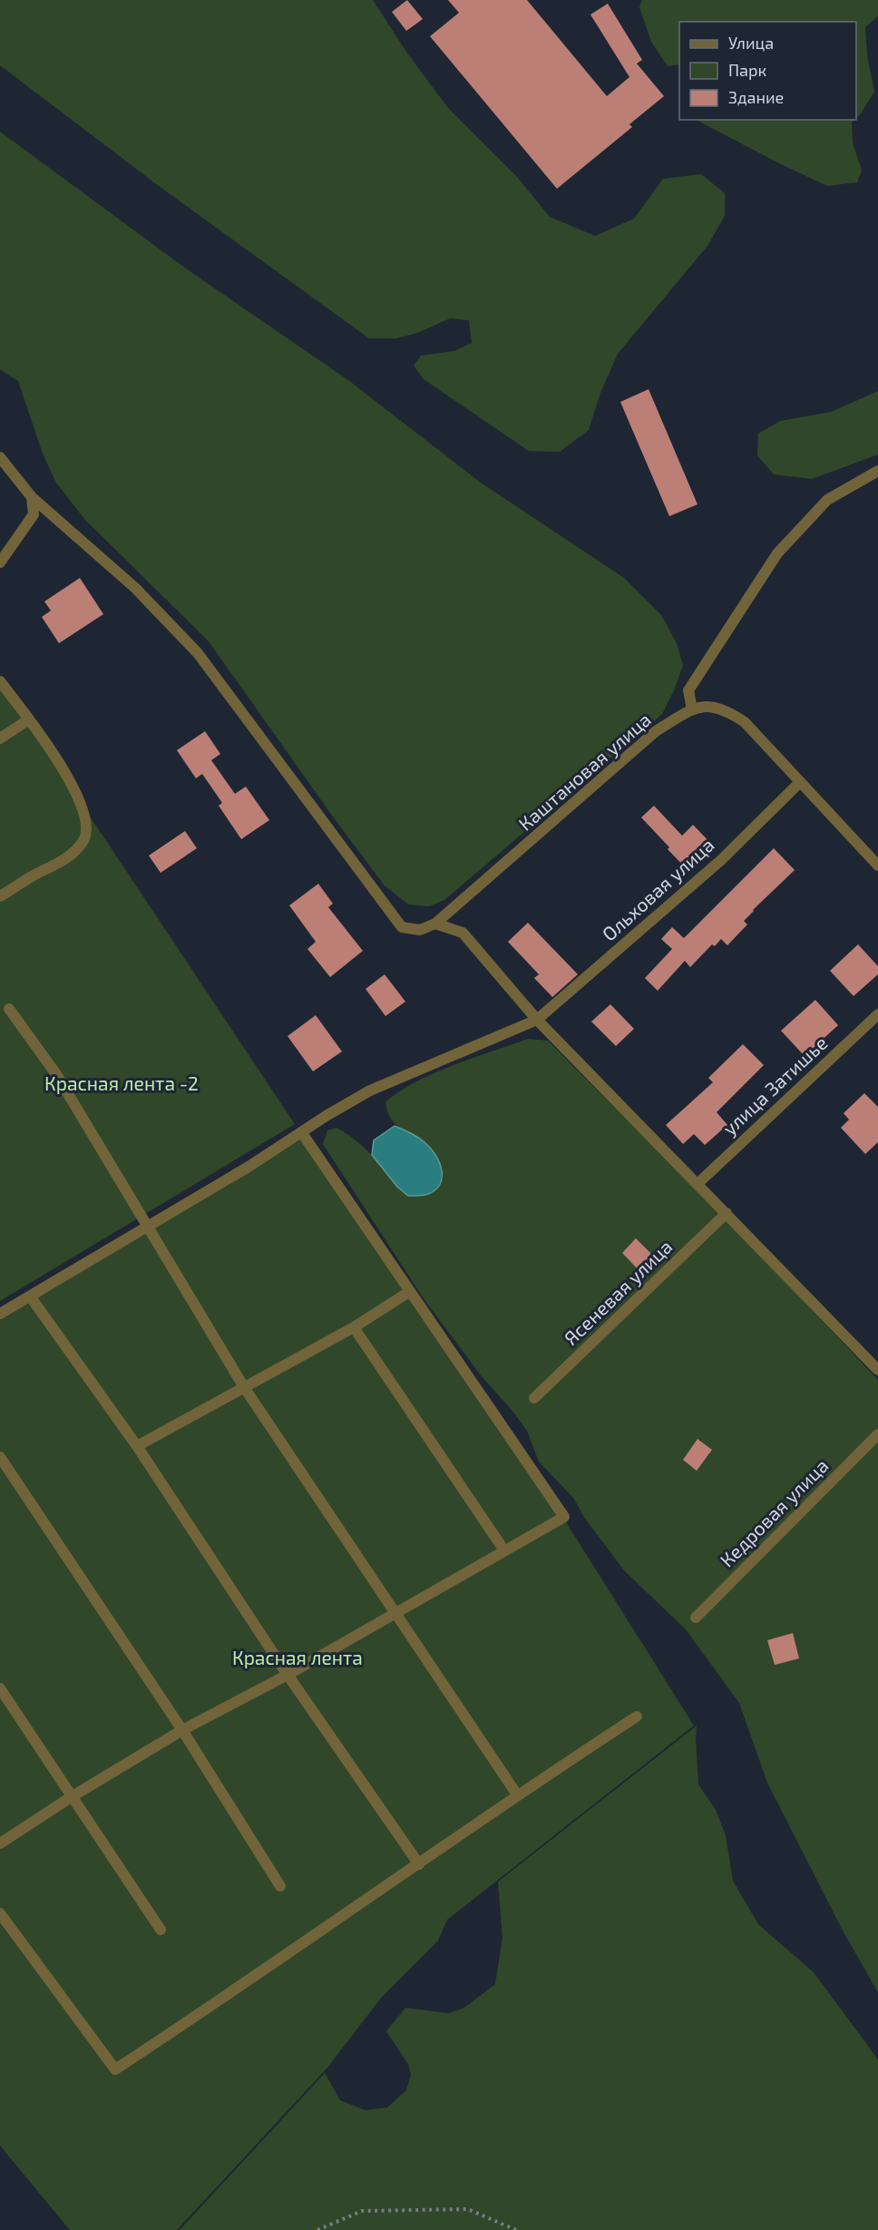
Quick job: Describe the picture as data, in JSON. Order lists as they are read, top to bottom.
{
  "streets": {
    "street": [
      "Каштановая улица",
      "Ольховая улица",
      "улица Затишье",
      "Ясеневая улица",
      "Кедровая улица"
    ]
  },
  "crossings": [
    ["Каштановая улица", "Ольховая улица"]
  ],
  "parks": ["Красная лента -2", "Красная лента"],
  "legend": ["Улица", "Парк", "Здание"]
}
